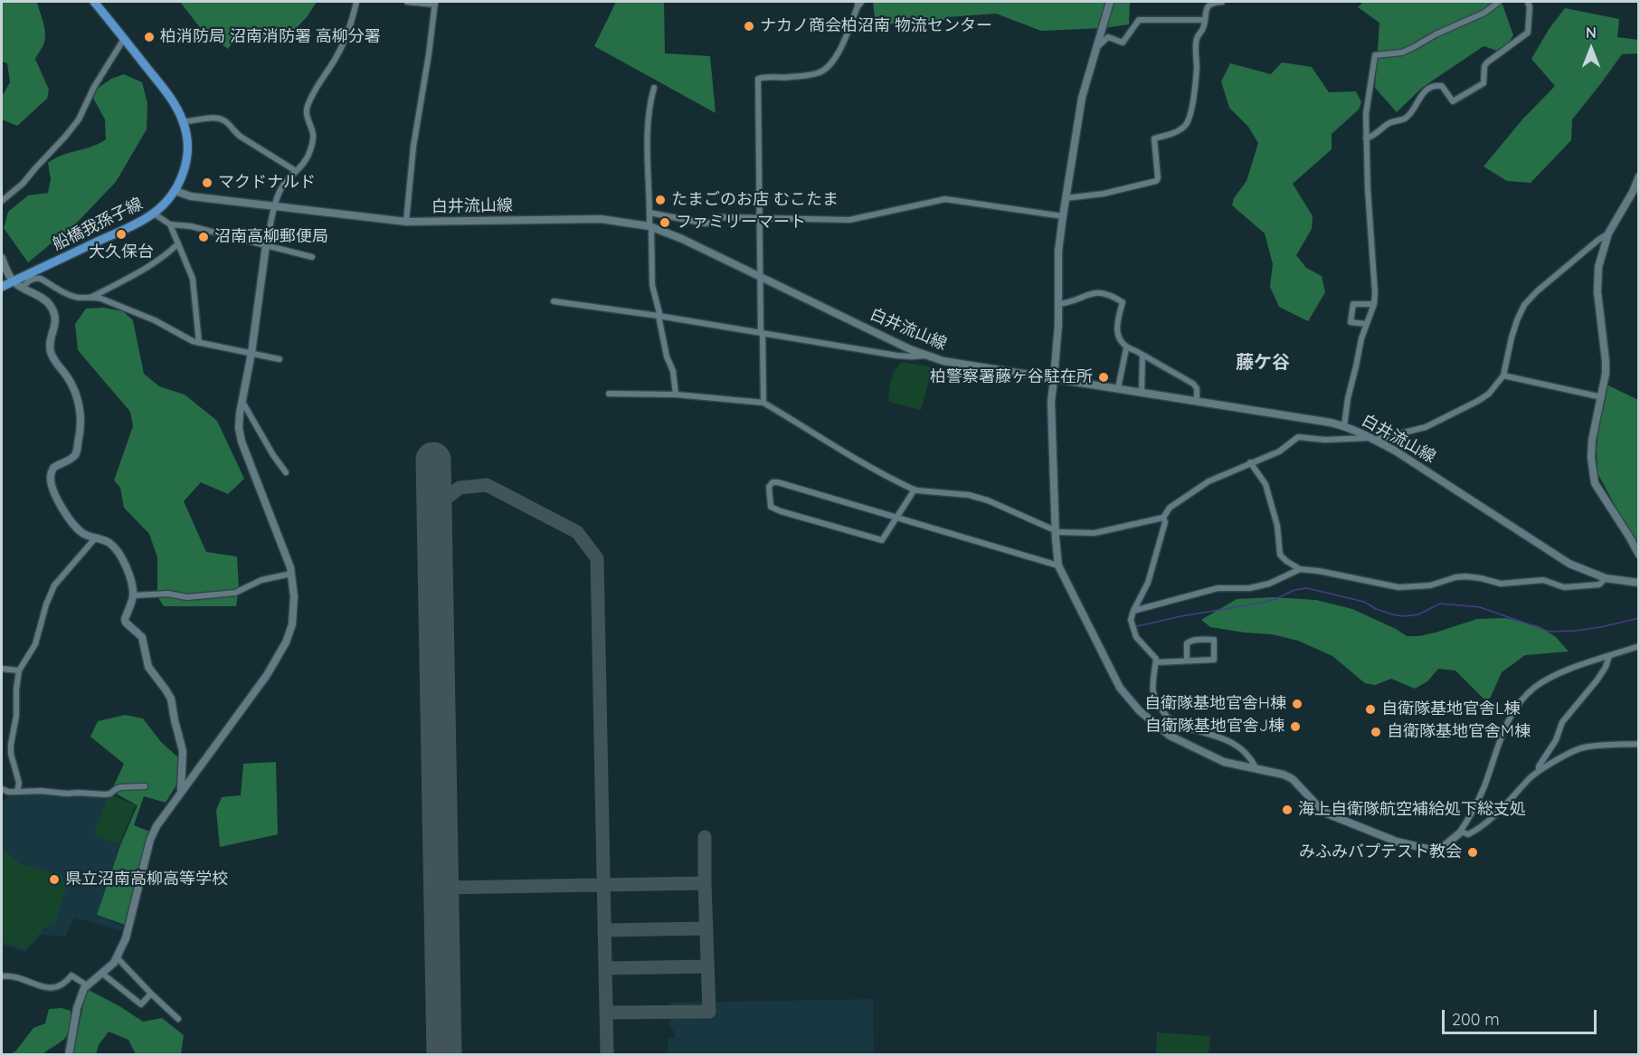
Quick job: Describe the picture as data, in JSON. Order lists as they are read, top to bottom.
{
  "streets": {
    "main road": ["船橋我孫子線"],
    "street": ["白井流山線"]
  },
  "crossings": [
    ["白井流山線", "船橋我孫子線"]
  ],
  "districts": ["藤ケ谷"],
  "places": [
    "ナカノ商会柏沼南 物流センター",
    "柏消防局 沼南消防署 高柳分署",
    "マクドナルド",
    "たまごのお店 むこたま",
    "ファミリーマート",
    "大久保台",
    "沼南高柳郵便局",
    "柏警察署藤ヶ谷駐在所",
    "自衛隊基地官舎H棟",
    "自衛隊基地官舎L棟",
    "自衛隊基地官舎J棟",
    "自衛隊基地官舎M棟",
    "海上自衛隊航空補給処下総支処",
    "みふみバプテスト教会",
    "県立沼南高柳高等学校"
  ],
  "scale_bar": "200 m",
  "north": "top"
}
